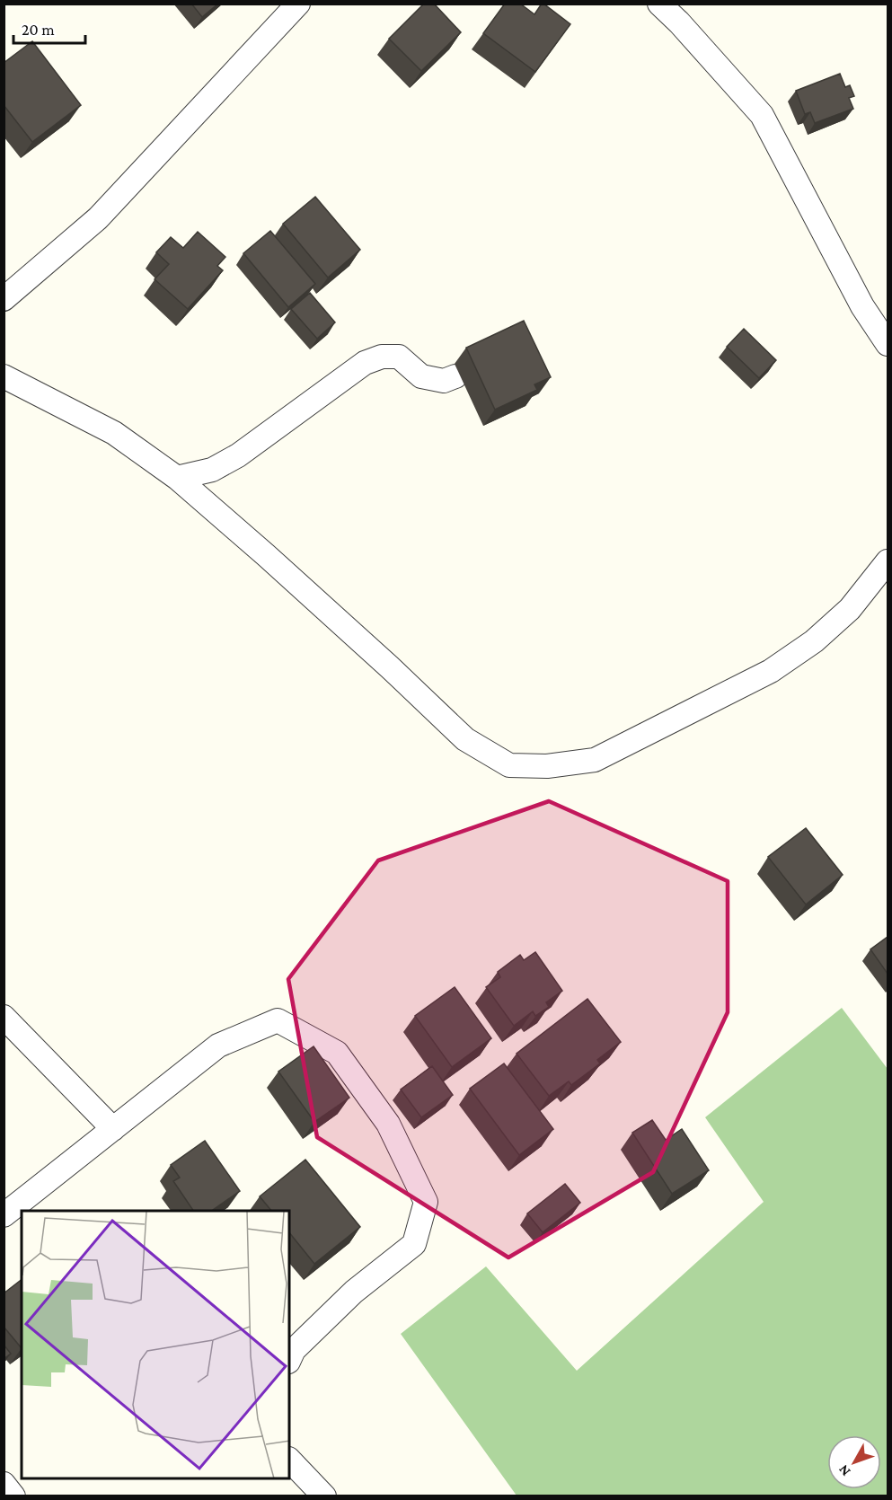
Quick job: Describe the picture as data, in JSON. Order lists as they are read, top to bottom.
{
  "scale_bar": "20 m",
  "north": "bottom left"
}
